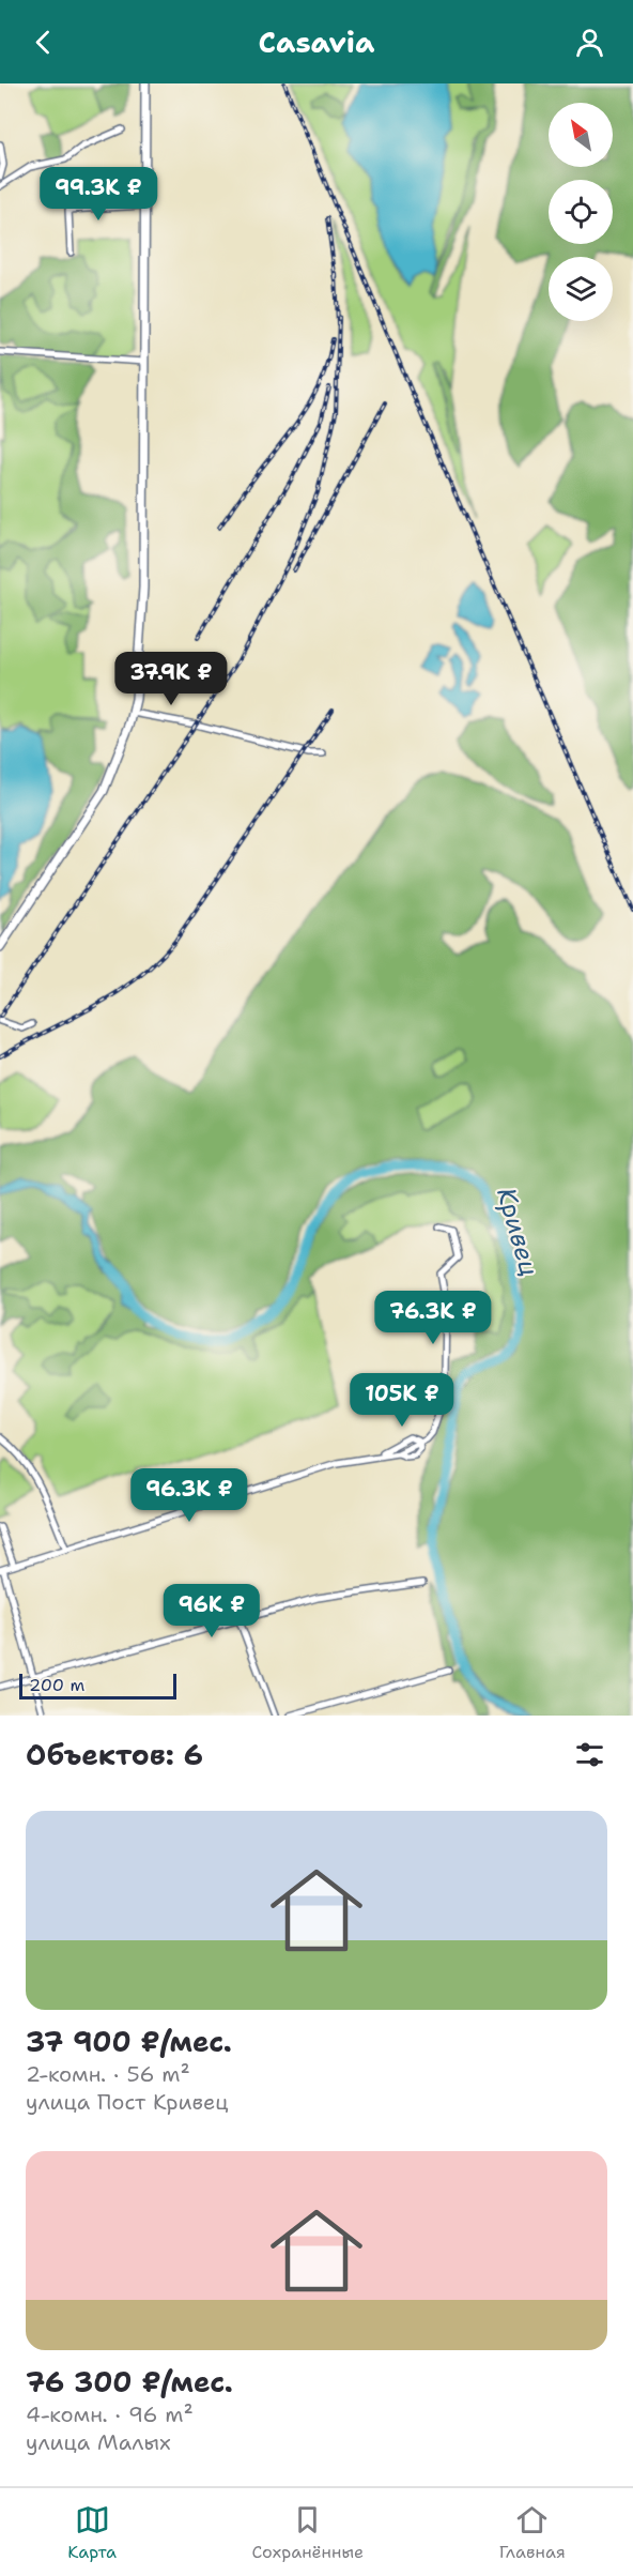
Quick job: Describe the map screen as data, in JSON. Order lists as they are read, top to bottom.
{
  "water": ["Кривец"],
  "scale_bar": "200 m",
  "north": "top left",
  "page": {
    "header": "Casavia",
    "price": [
      "99.3K ₽",
      "37.9K ₽",
      "76.3K ₽",
      "105K ₽",
      "96.3K ₽",
      "96K ₽"
    ],
    "scale": "200 m",
    "heading": "Объектов: 6",
    "list": [
      {
        "name": "37 900 ₽/мес.",
        "note": "2-комн. · 56 m² · улица Пост Кривец"
      },
      {
        "name": "76 300 ₽/мес.",
        "note": "4-комн. · 96 m² · улица Малых"
      }
    ],
    "tabs": ["Карта", "Сохранённые", "Главная"]
  }
}
